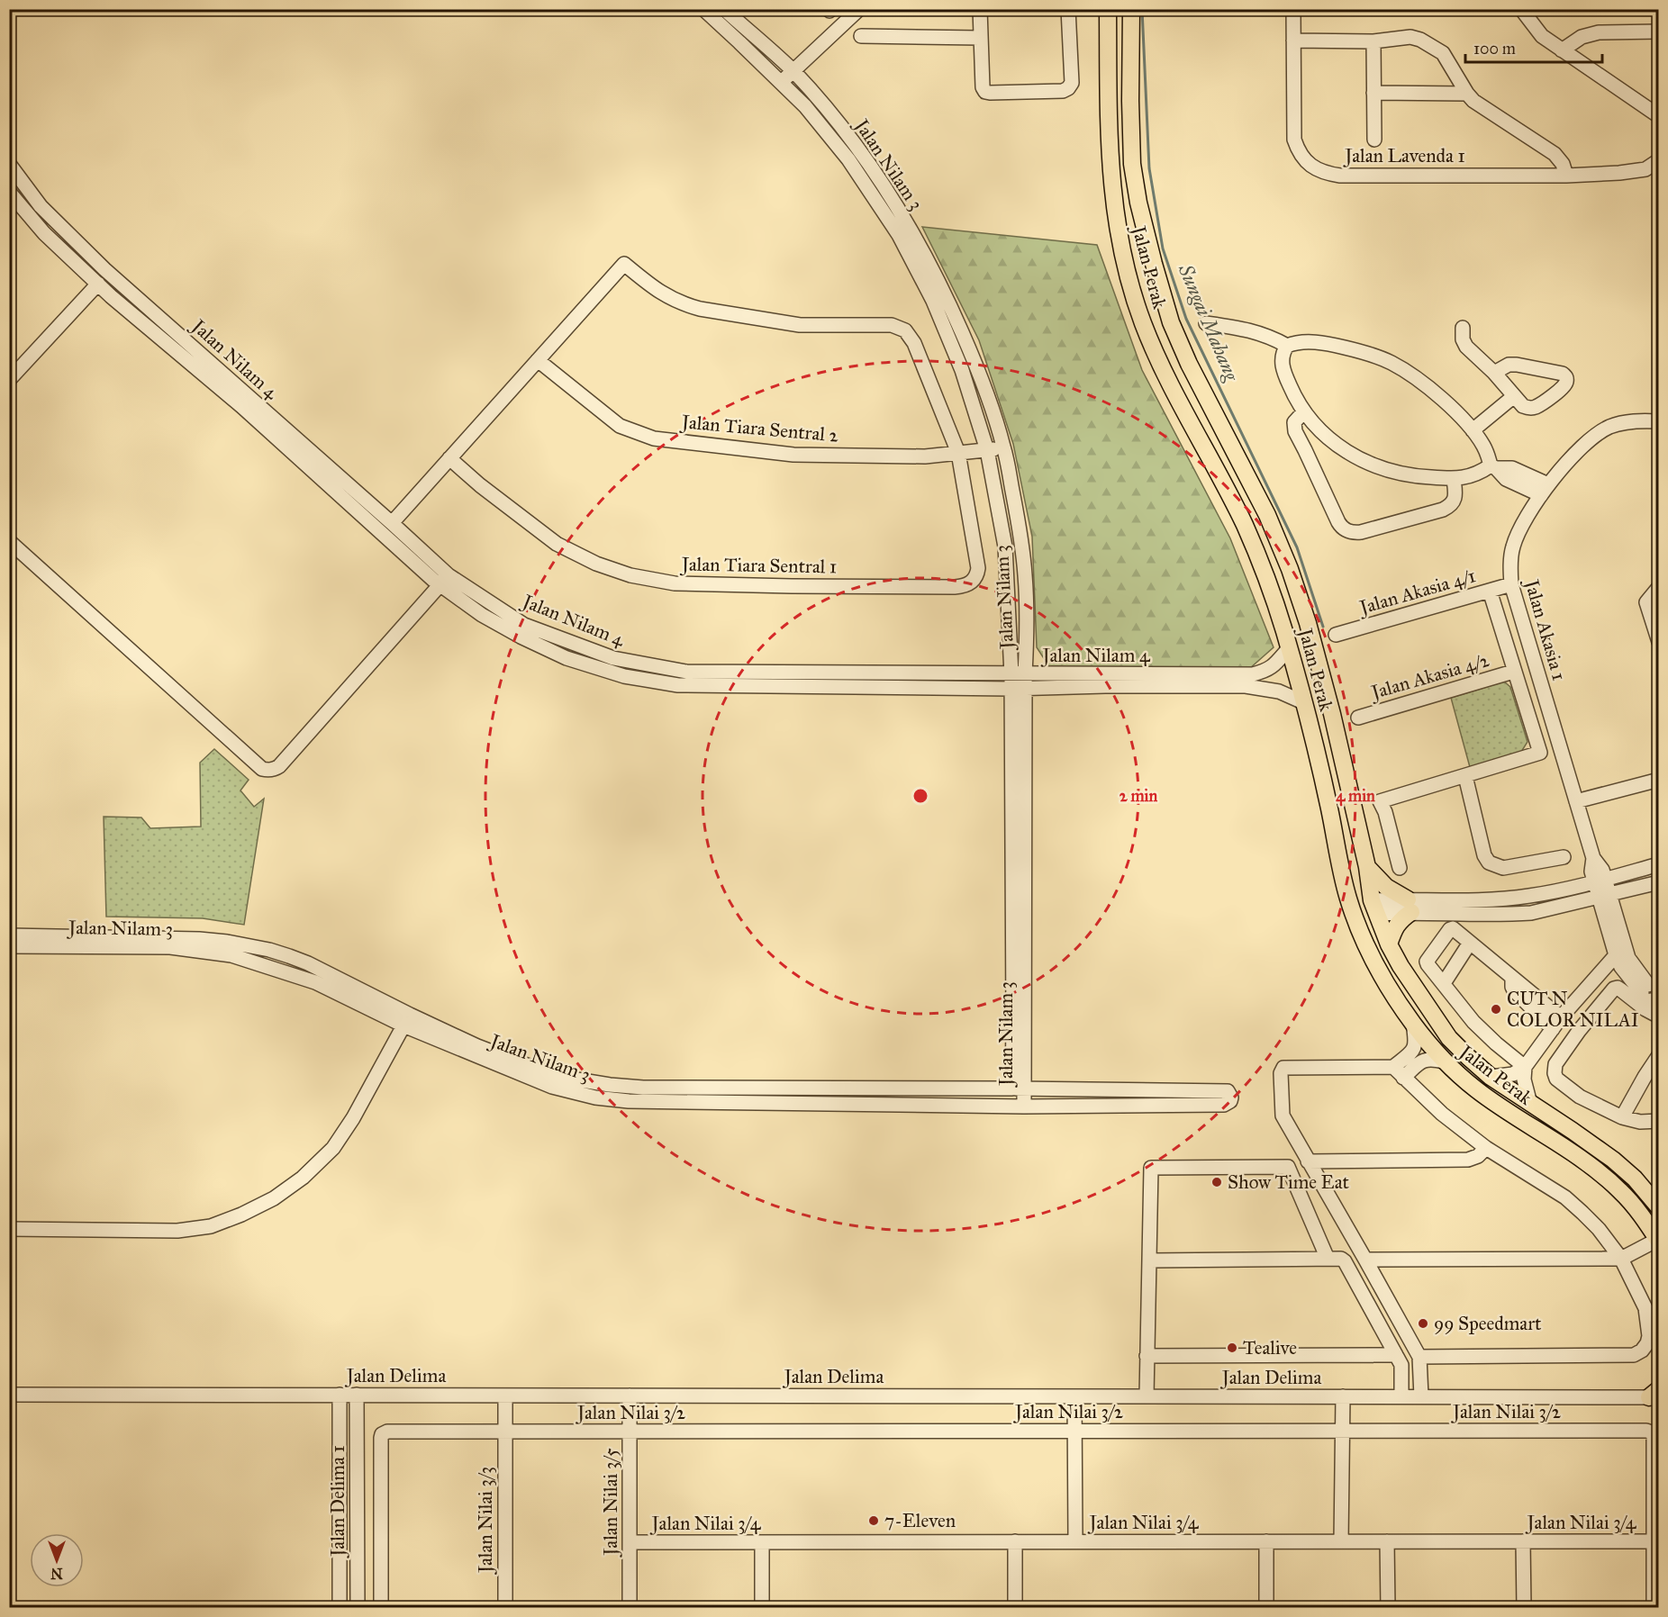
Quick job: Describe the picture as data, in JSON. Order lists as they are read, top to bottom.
{
  "streets": {
    "main road": ["Jalan Perak"],
    "street": [
      "Jalan Lavenda 1",
      "Jalan Nilam 3",
      "Jalan Nilam 4",
      "Jalan Tiara Sentral 2",
      "Jalan Tiara Sentral 1",
      "Jalan Akasia 4/1",
      "Jalan Akasia 1",
      "Jalan Akasia 4/2",
      "Jalan Delima",
      "Jalan Nilai 3/2",
      "Jalan Delima 1",
      "Jalan Nilai 3/5",
      "Jalan Nilai 3/3",
      "Jalan Nilai 3/4"
    ]
  },
  "crossings": [
    ["Jalan Nilam 3", "Jalan Nilam 4"],
    ["Jalan Nilam 3", "Jalan Tiara Sentral 2"],
    ["Jalan Perak", "Jalan Nilam 4"],
    ["Jalan Tiara Sentral 2", "Jalan Tiara Sentral 1"],
    ["Jalan Akasia 4/1", "Jalan Akasia 1"],
    ["Jalan Delima", "Jalan Delima 1"],
    ["Jalan Delima", "Jalan Nilai 3/5"],
    ["Jalan Delima", "Jalan Nilai 3/3"],
    ["Jalan Nilai 3/2", "Jalan Delima 1"],
    ["Jalan Nilai 3/2", "Jalan Nilai 3/5"],
    ["Jalan Nilai 3/2", "Jalan Nilai 3/3"],
    ["Jalan Nilai 3/2", "Jalan Nilai 3/4"],
    ["Jalan Nilai 3/5", "Jalan Nilai 3/4"]
  ],
  "water": ["Sungai Mahang"],
  "places": [
    "CUT N COLOR NILAI",
    "Show Time Eat",
    "99 Speedmart",
    "Tealive",
    "7-Eleven"
  ],
  "scale_bar": "100 m",
  "north": "bottom",
  "rings": ["2 min", "4 min"]
}
